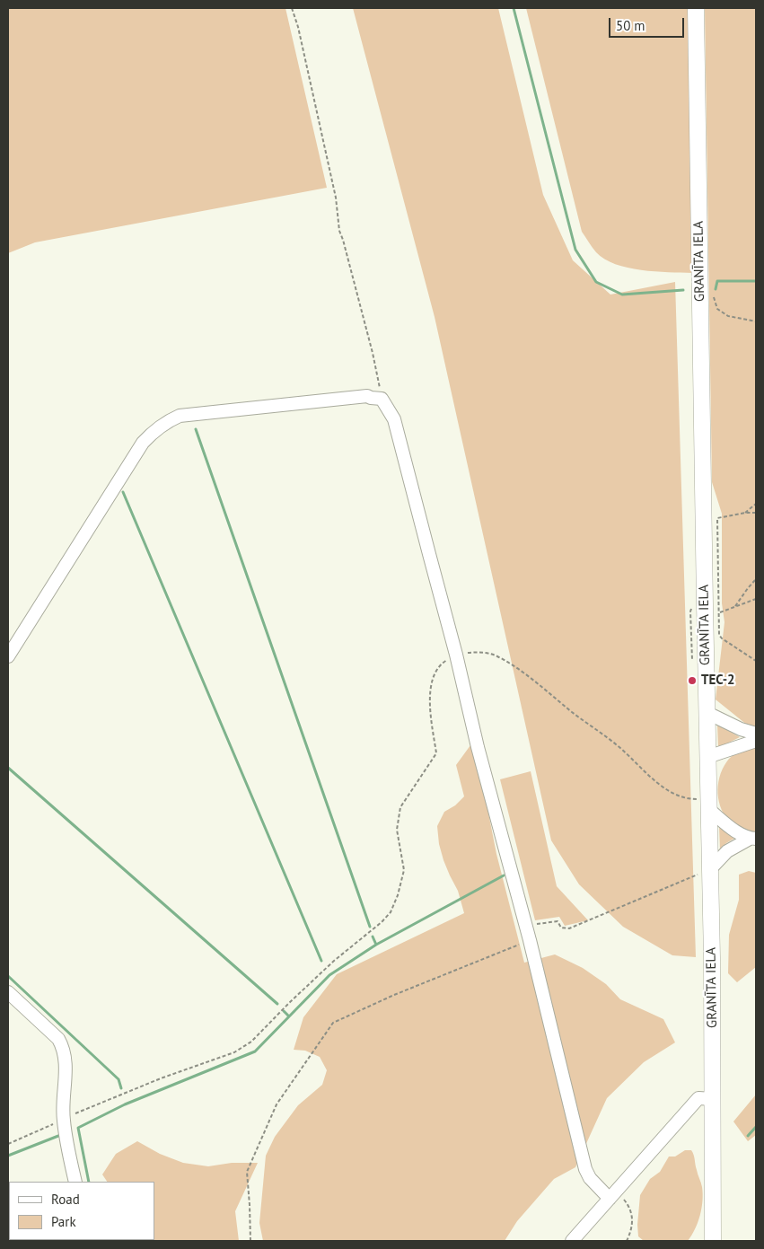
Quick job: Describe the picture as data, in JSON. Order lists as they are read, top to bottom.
{
  "streets": {
    "main road": ["GRANĪTA IELA"]
  },
  "places": ["TEC-2"],
  "legend": ["Road", "Park"],
  "scale_bar": "50 m"
}
